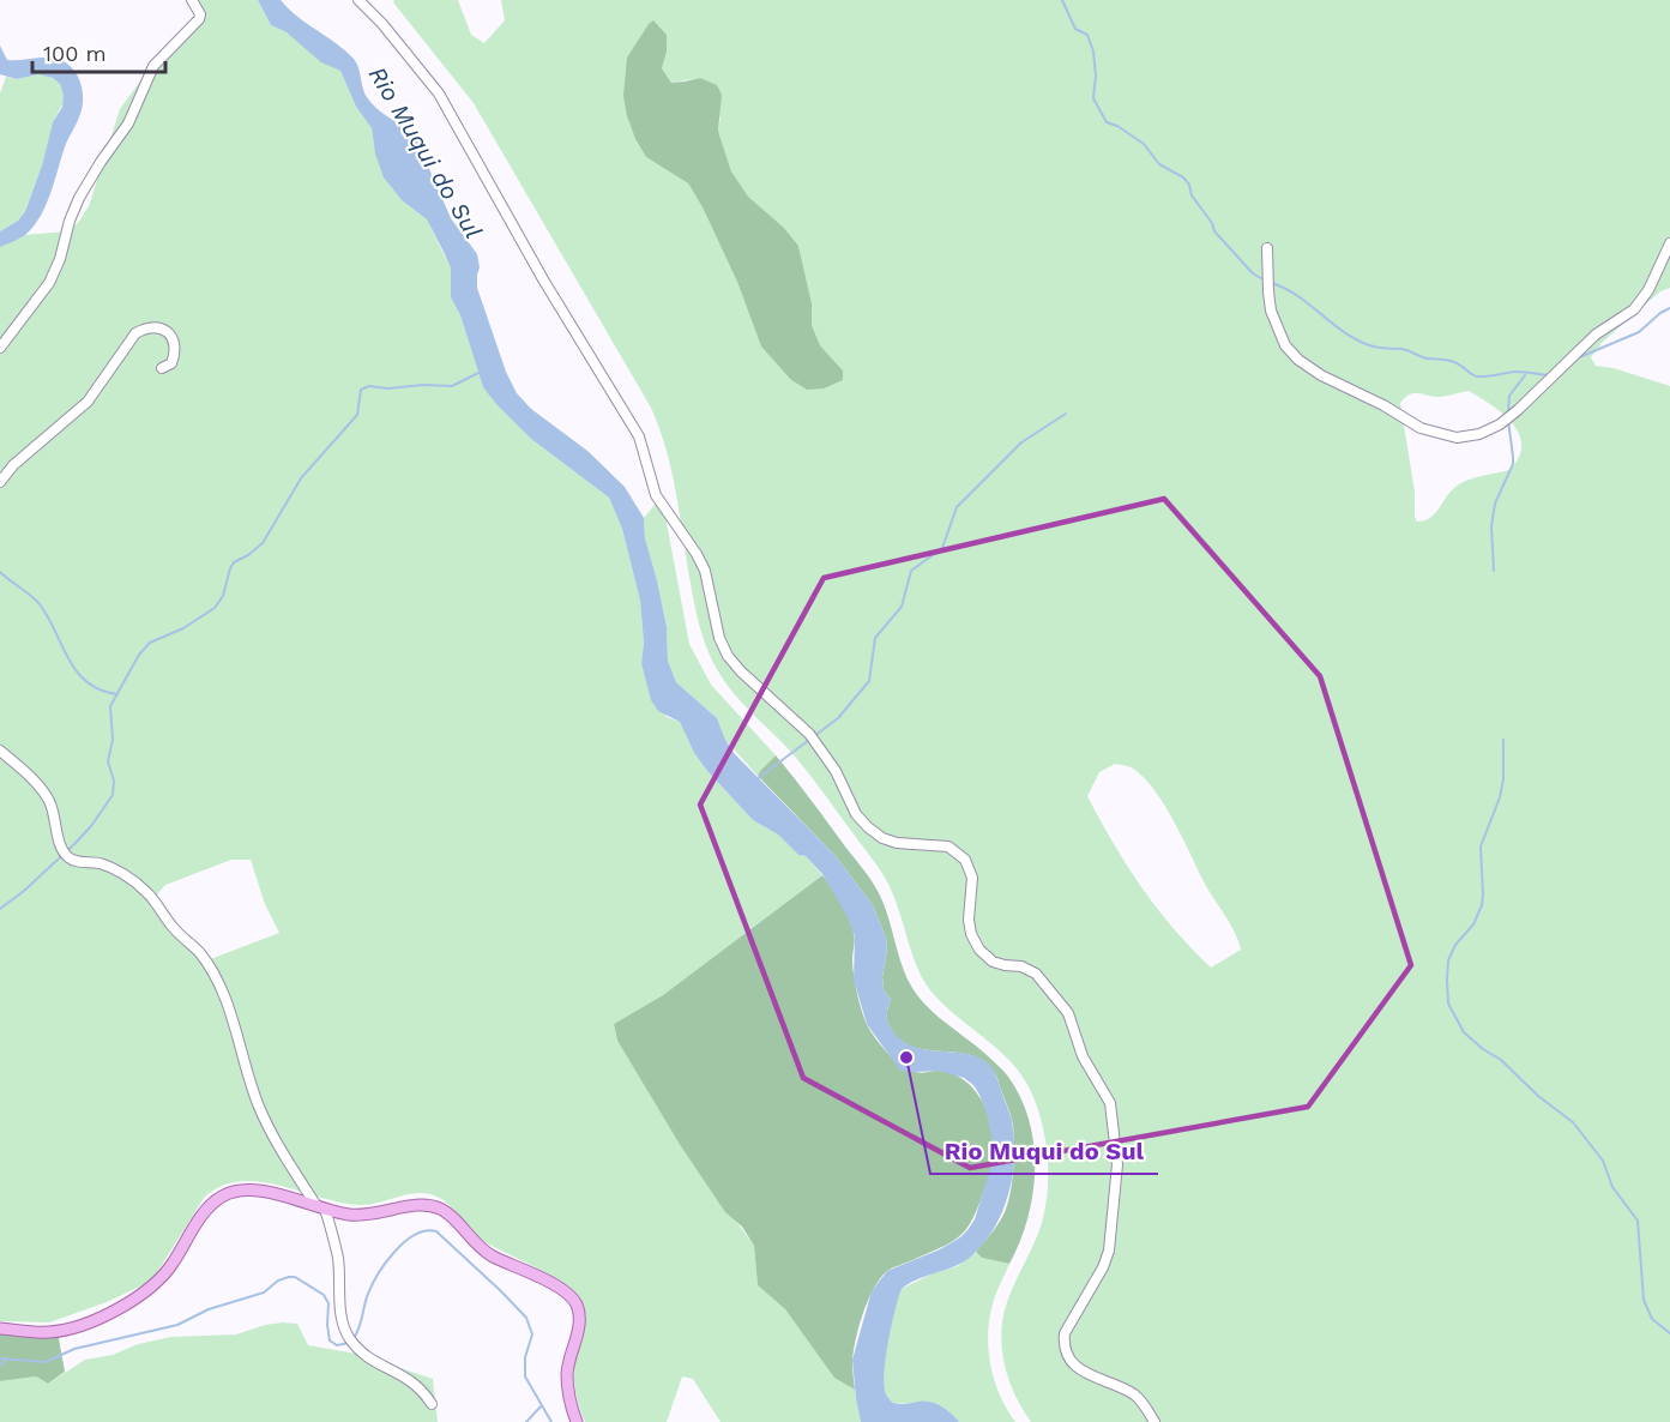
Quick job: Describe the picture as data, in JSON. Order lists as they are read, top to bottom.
{
  "water": ["Rio Muqui do Sul"],
  "places": ["Rio Muqui do Sul"],
  "scale_bar": "100 m"
}
